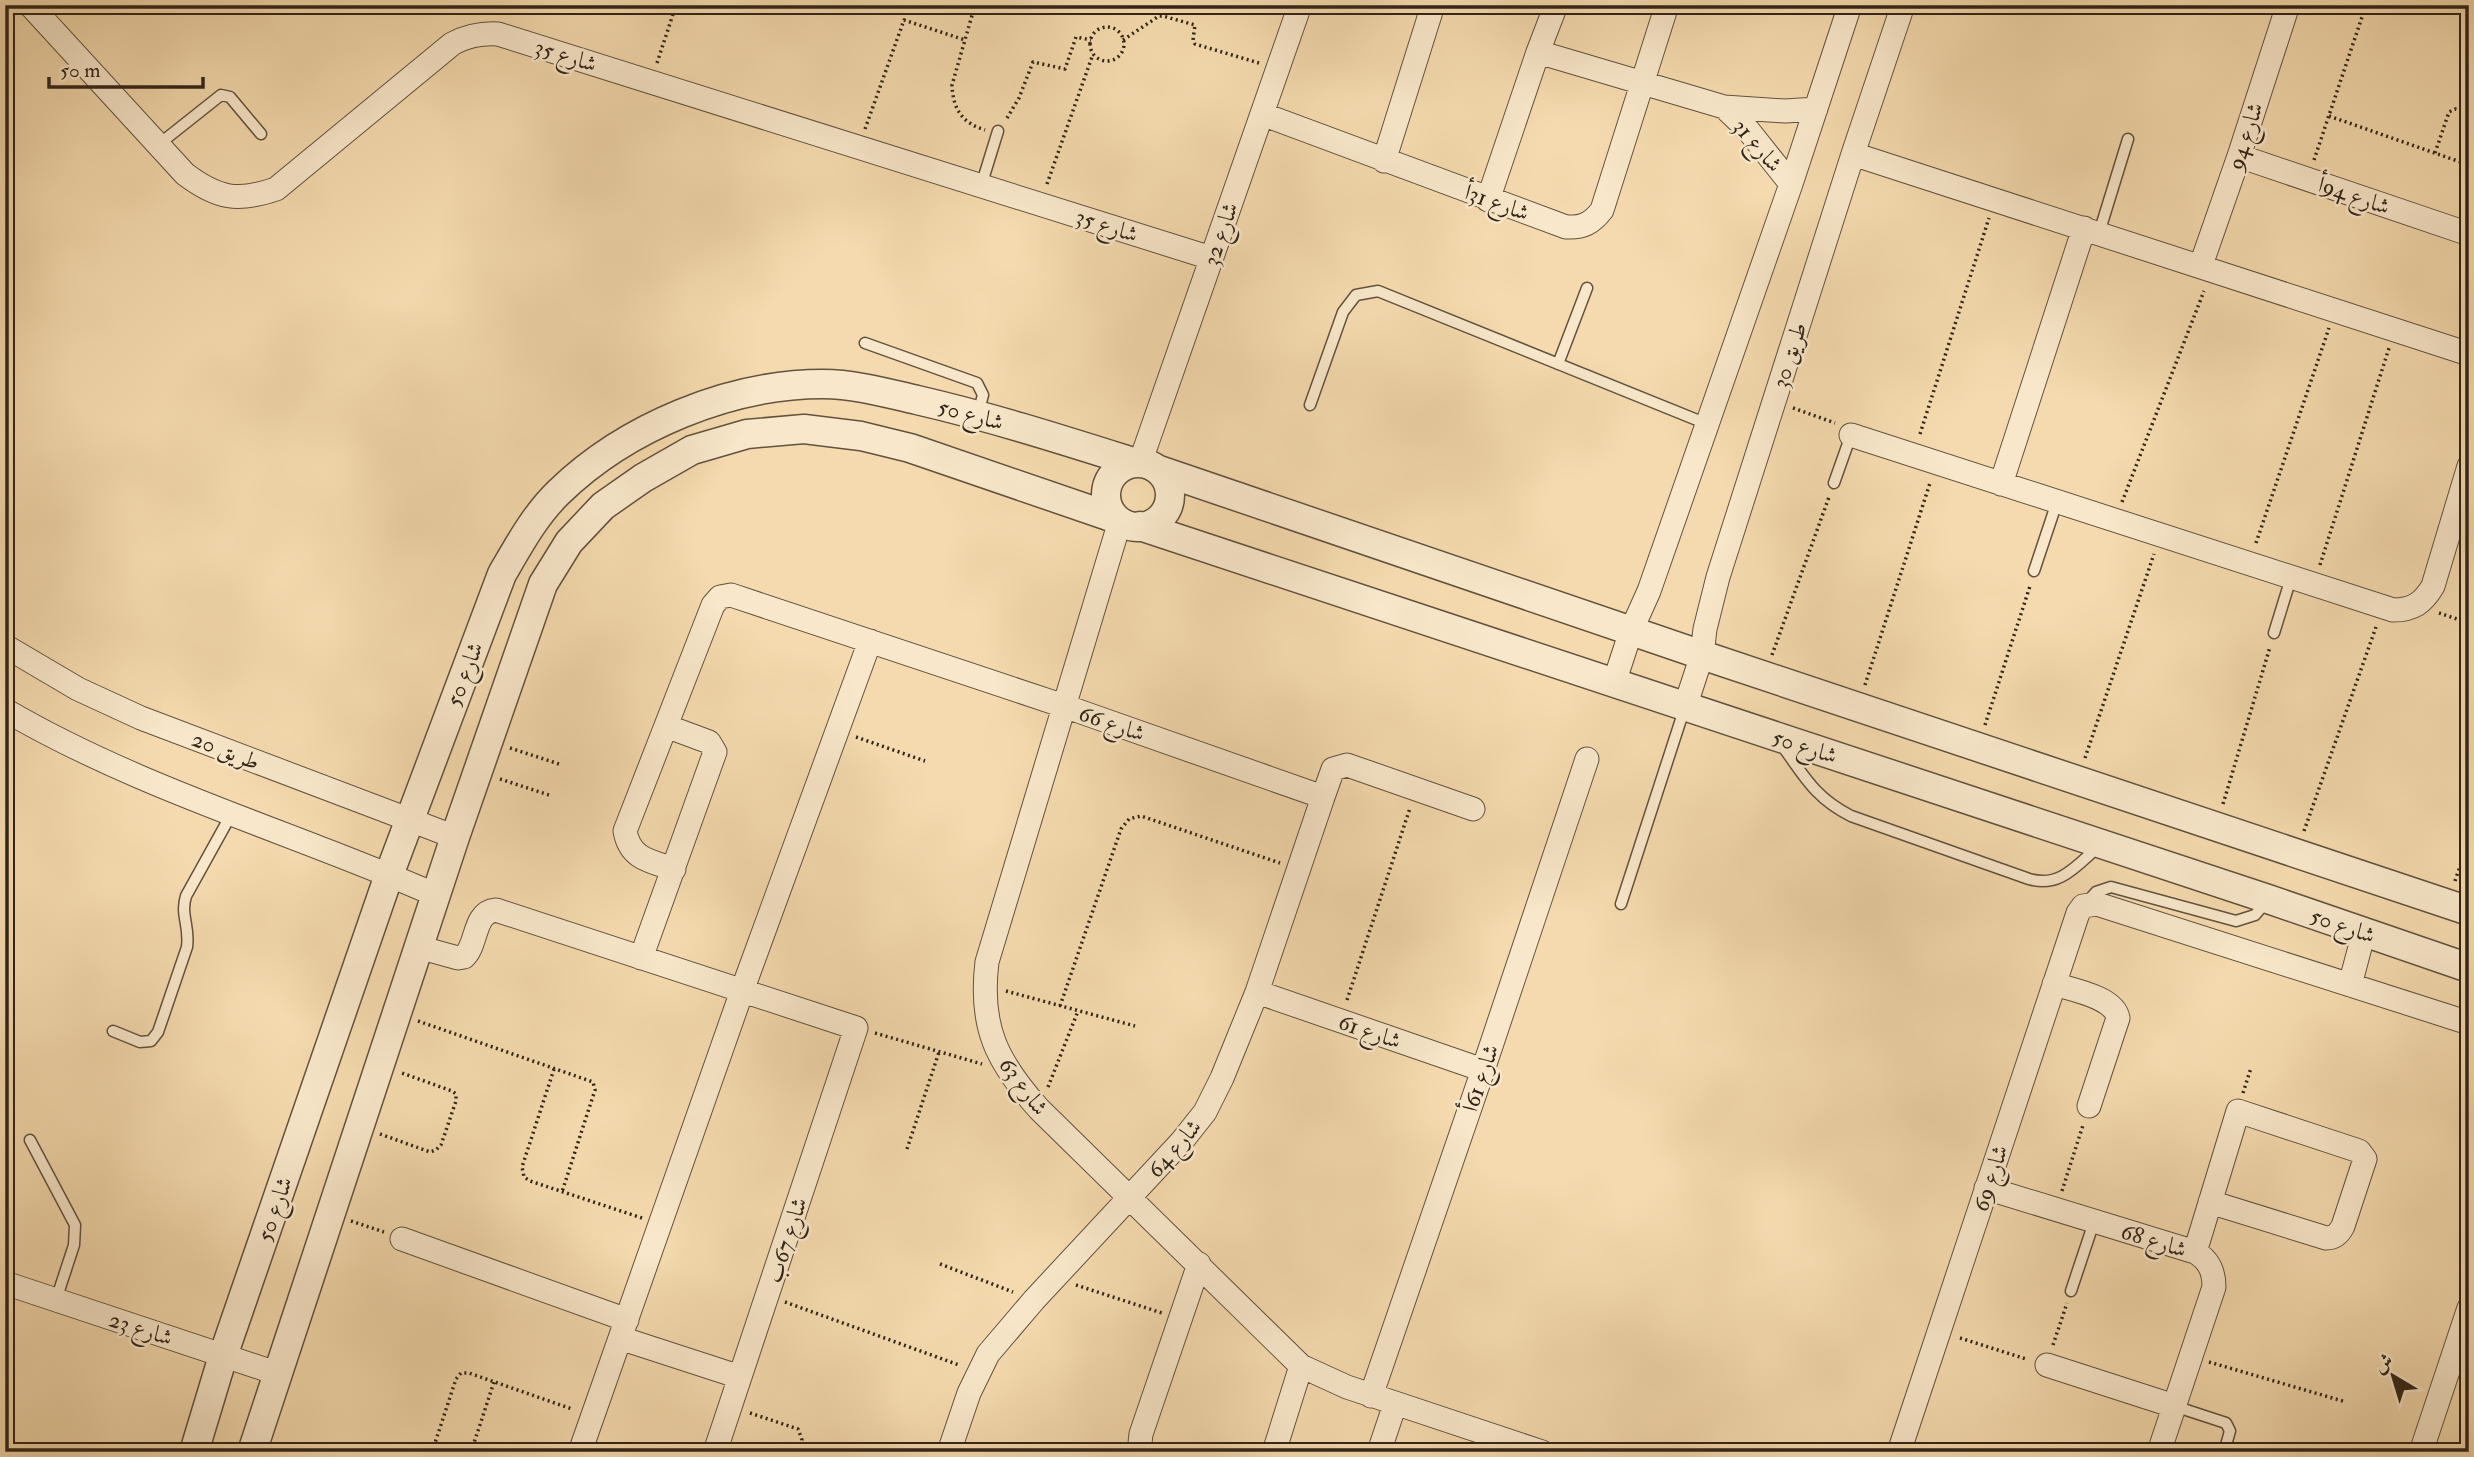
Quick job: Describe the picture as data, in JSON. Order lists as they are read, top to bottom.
{
  "streets": {
    "street": [
      "شارع 35",
      "شارع 94",
      "شارع 31",
      "شارع 94أ",
      "شارع 31أ",
      "شارع 32",
      "طريق 30",
      "شارع 50",
      "شارع 66",
      "طريق 20",
      "شارع 61",
      "شارع 61أ",
      "شارع 63",
      "شارع 64",
      "شارع 69",
      "شارع 67ب",
      "شارع 68",
      "شارع 23"
    ]
  },
  "crossings": [
    ["شارع 35", "شارع 32"],
    ["شارع 94", "شارع 94أ"],
    ["شارع 31", "شارع 31أ"],
    ["شارع 31أ", "شارع 32"],
    ["شارع 32", "شارع 50"],
    ["شارع 32", "شارع 63"],
    ["طريق 30", "شارع 50"],
    ["شارع 50", "طريق 20"],
    ["شارع 50", "شارع 63"],
    ["شارع 50", "شارع 23"],
    ["شارع 66", "شارع 63"],
    ["شارع 66", "شارع 64"],
    ["شارع 61", "شارع 61أ"],
    ["شارع 61", "شارع 64"],
    ["شارع 61أ", "شارع 63"],
    ["شارع 63", "شارع 64"],
    ["شارع 69", "شارع 68"]
  ],
  "scale_bar": "50 m",
  "north": "top left"
}
